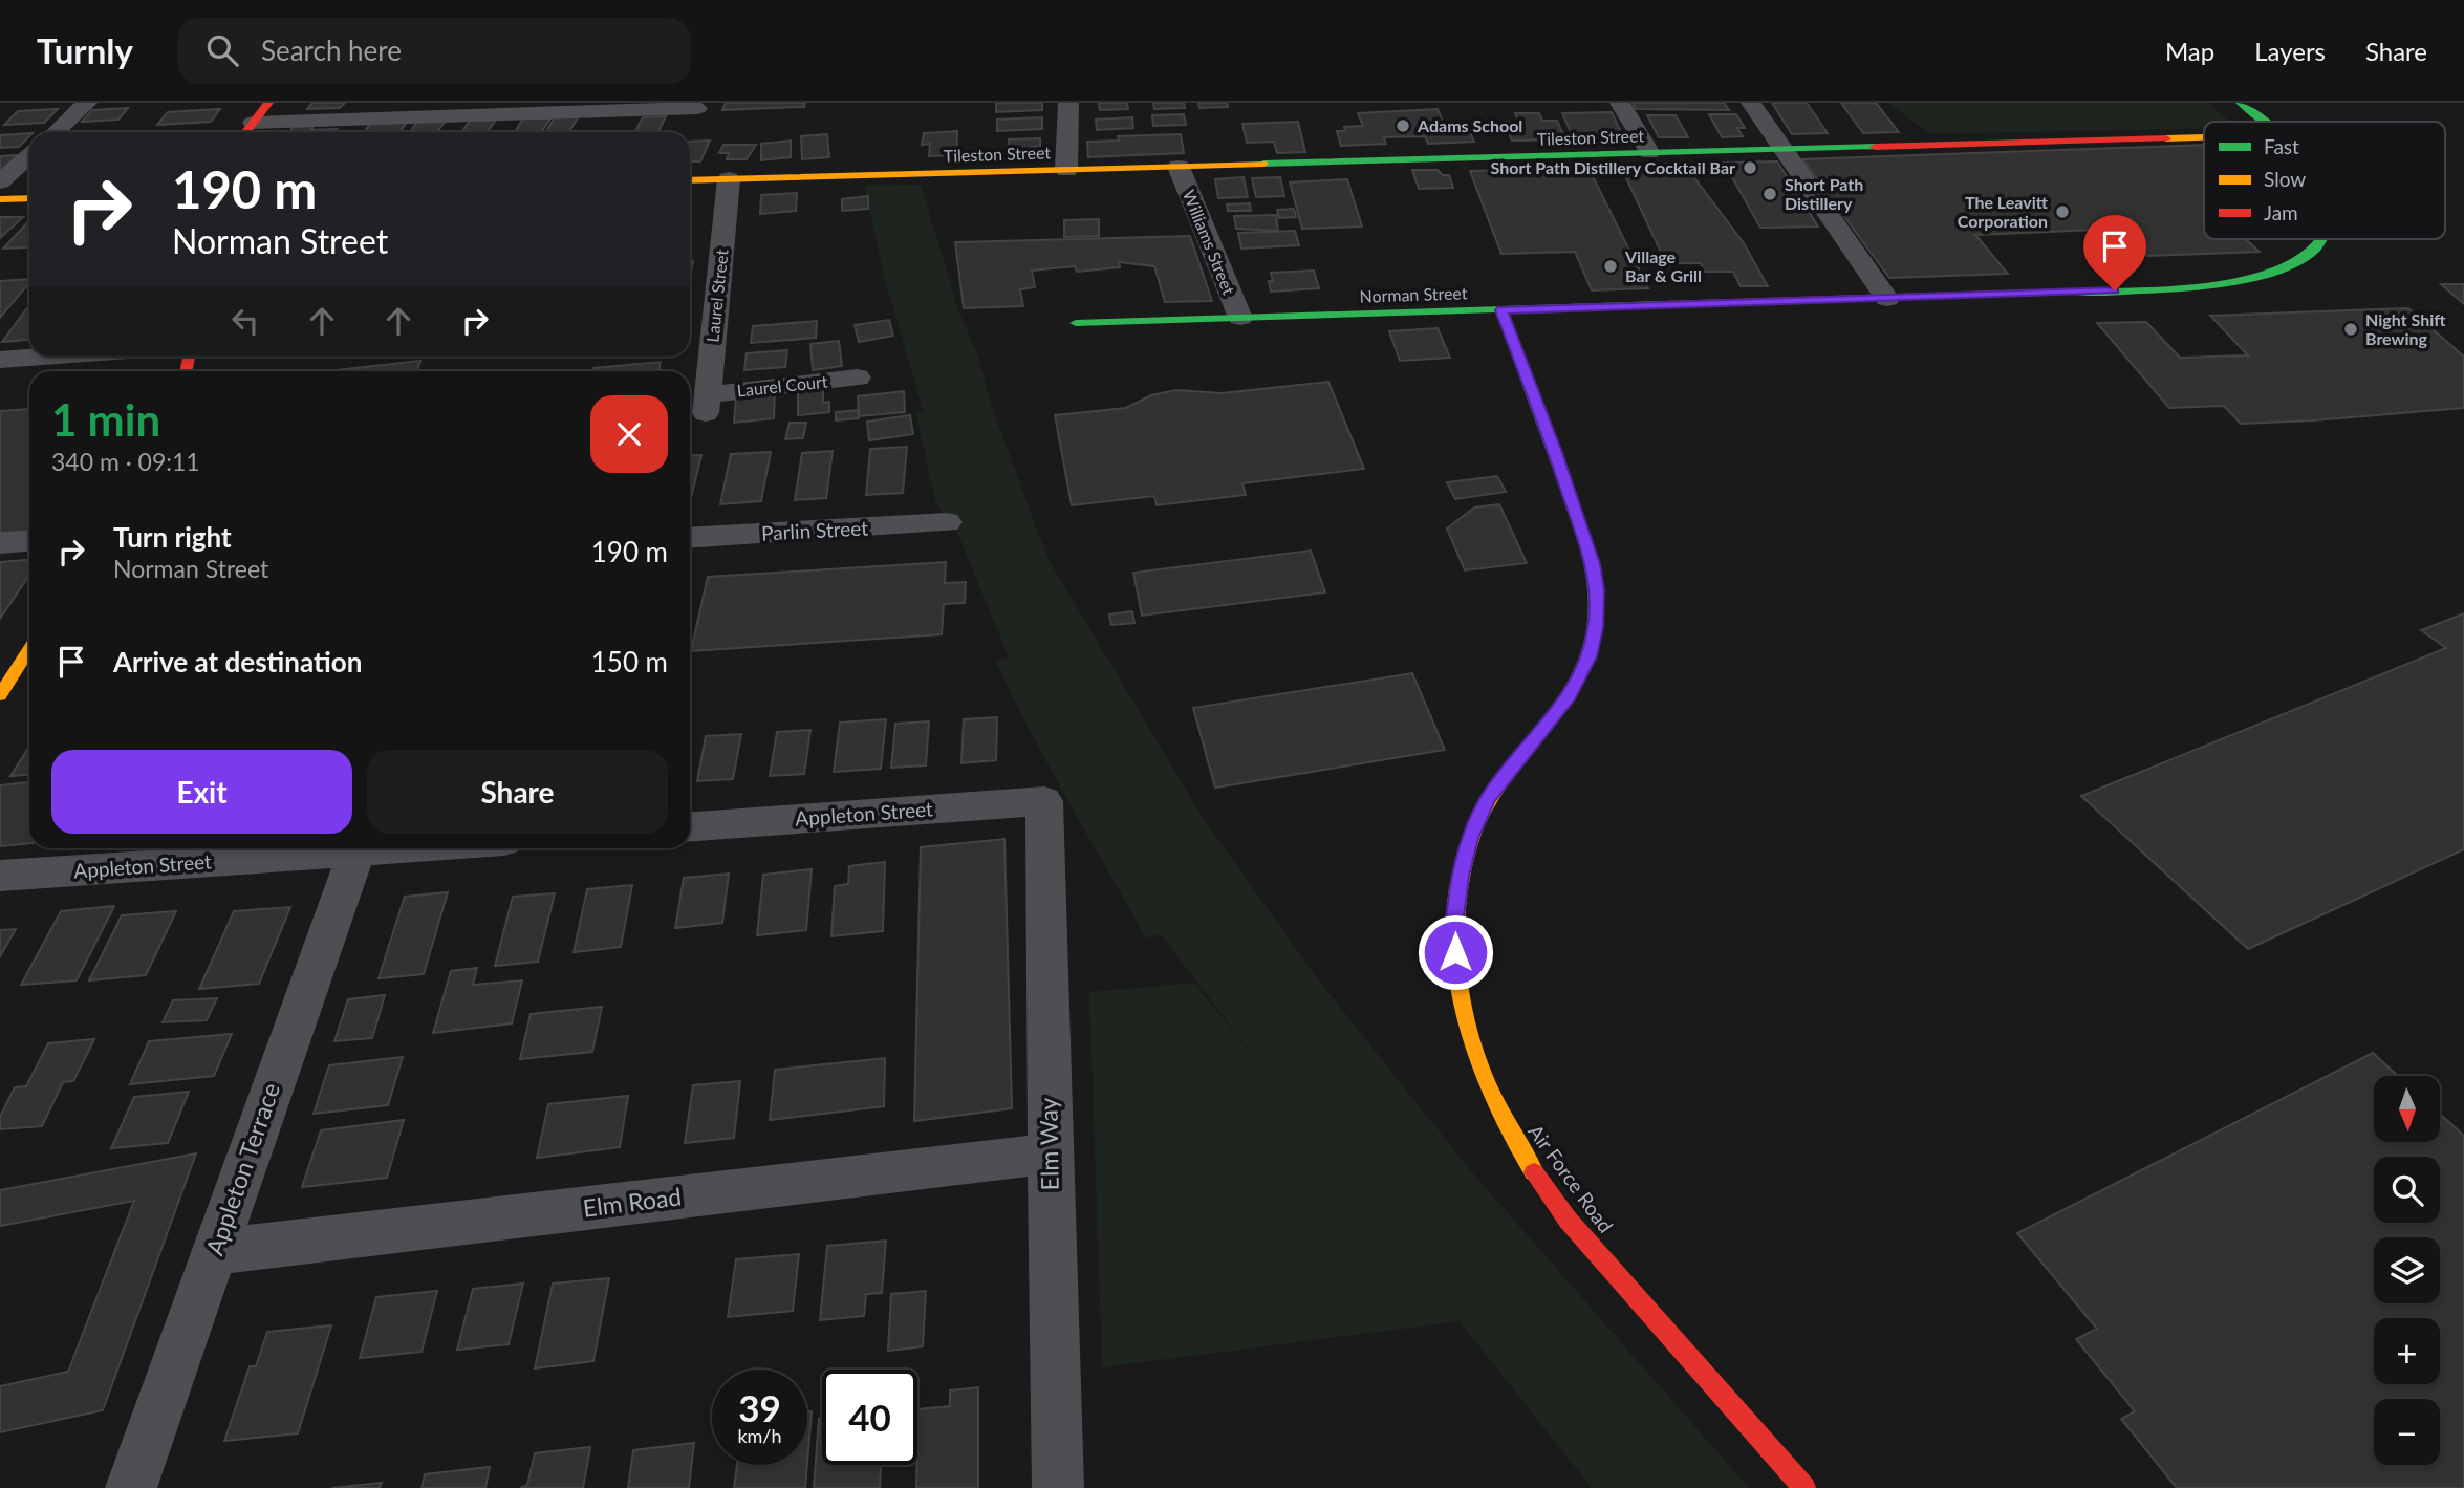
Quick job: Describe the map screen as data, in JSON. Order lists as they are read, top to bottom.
{
  "streets": {
    "street": [
      "Tileston Street",
      "Williams Street",
      "Norman Street",
      "Laurel Street",
      "Laurel Court",
      "Parlin Street",
      "Appleton Street",
      "Elm Way",
      "Appleton Terrace",
      "Air Force Road",
      "Elm Road"
    ]
  },
  "crossings": [
    ["Tileston Street", "Williams Street"],
    ["Tileston Street", "Laurel Street"],
    ["Williams Street", "Norman Street"],
    ["Norman Street", "Air Force Road"],
    ["Laurel Street", "Laurel Court"],
    ["Appleton Street", "Elm Way"],
    ["Appleton Street", "Appleton Terrace"],
    ["Elm Way", "Elm Road"],
    ["Appleton Terrace", "Elm Road"]
  ],
  "places": [
    "Adams School",
    "Short Path Distillery Cocktail Bar",
    "Short Path Distillery",
    "The Leavitt Corporation",
    "Village Bar & Grill",
    "Night Shift Brewing"
  ],
  "legend": ["Fast", "Slow", "Jam"],
  "north": "bottom",
  "page": {
    "header": "Turnly",
    "search": "Search here",
    "nav": ["Map", "Layers", "Share"],
    "turn": ["190 m", "Norman Street"],
    "heading": ["1 min", "340 m · 09:11"],
    "list": [
      {
        "name": "Turn right",
        "note": "Norman Street",
        "value": "190 m"
      },
      {
        "name": "Arrive at destination",
        "value": "150 m"
      }
    ],
    "buttons": ["Exit", "Share"],
    "map_buttons": ["+", "−"],
    "speed": "39 km/h",
    "limit": "40"
  }
}
